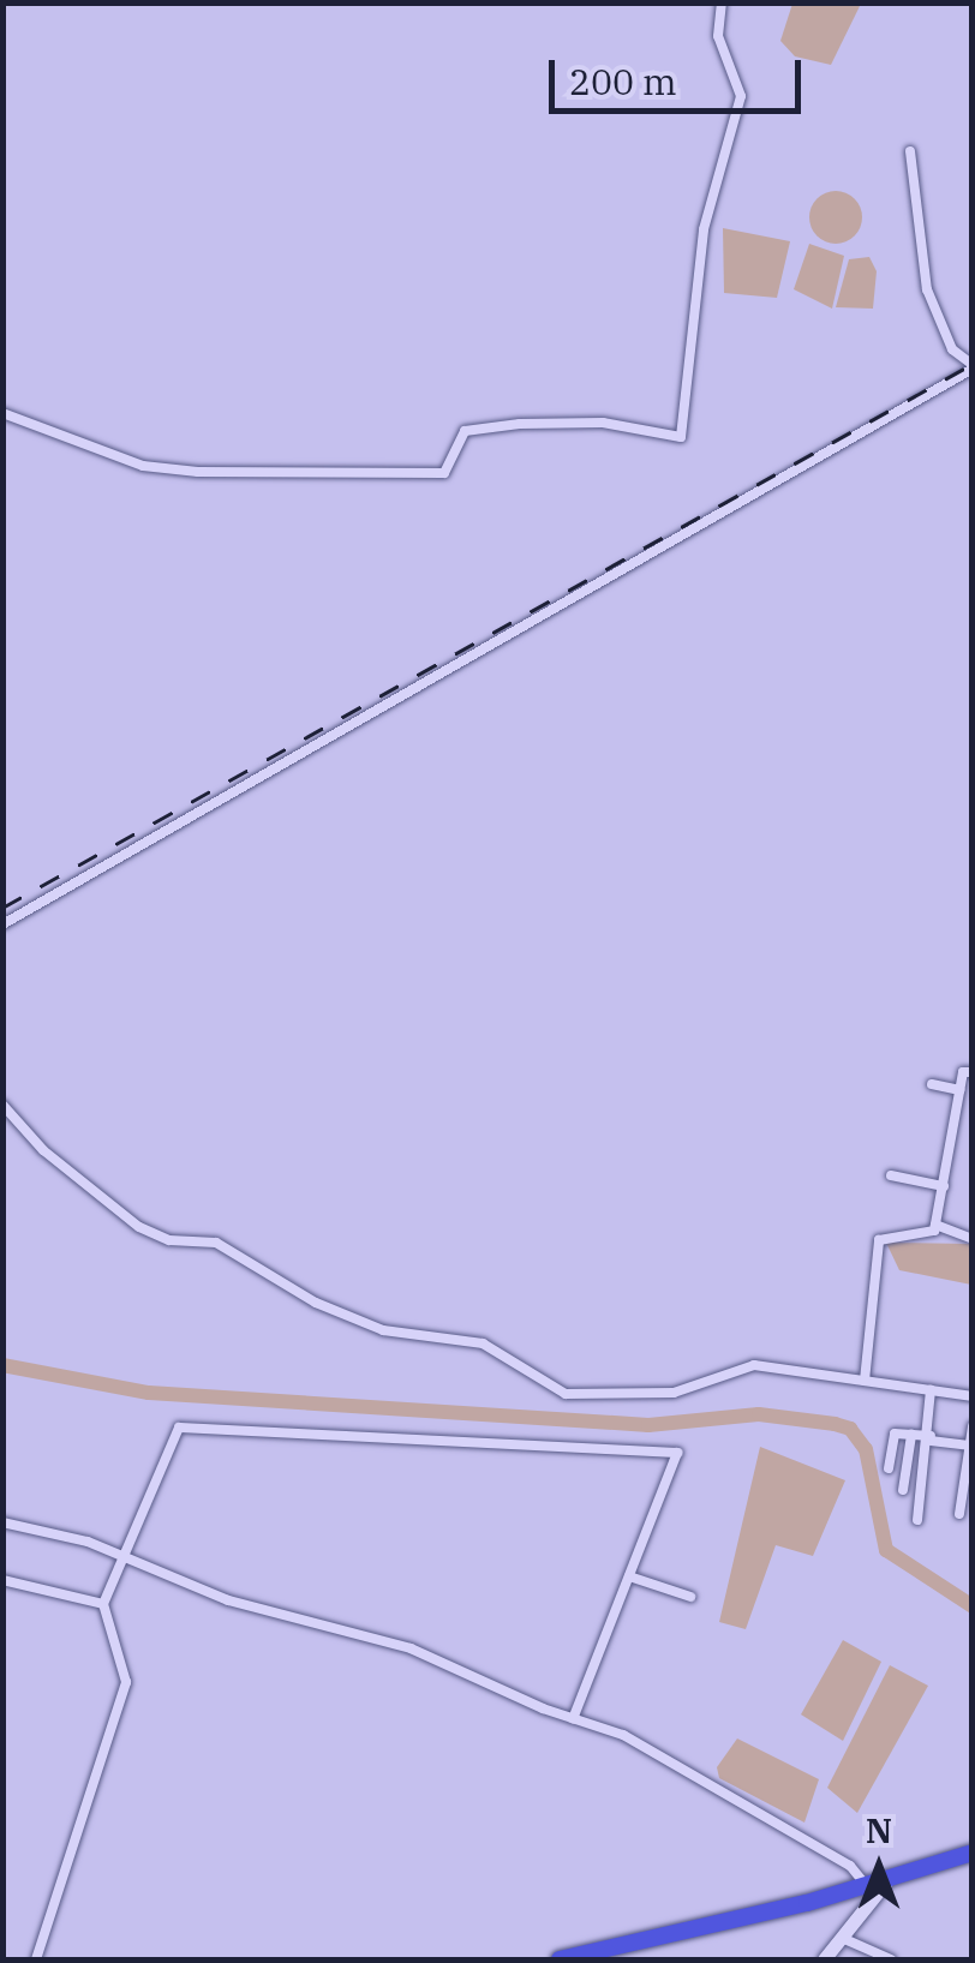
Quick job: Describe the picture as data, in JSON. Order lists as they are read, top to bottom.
{
  "scale_bar": "200 m",
  "north": "top"
}
